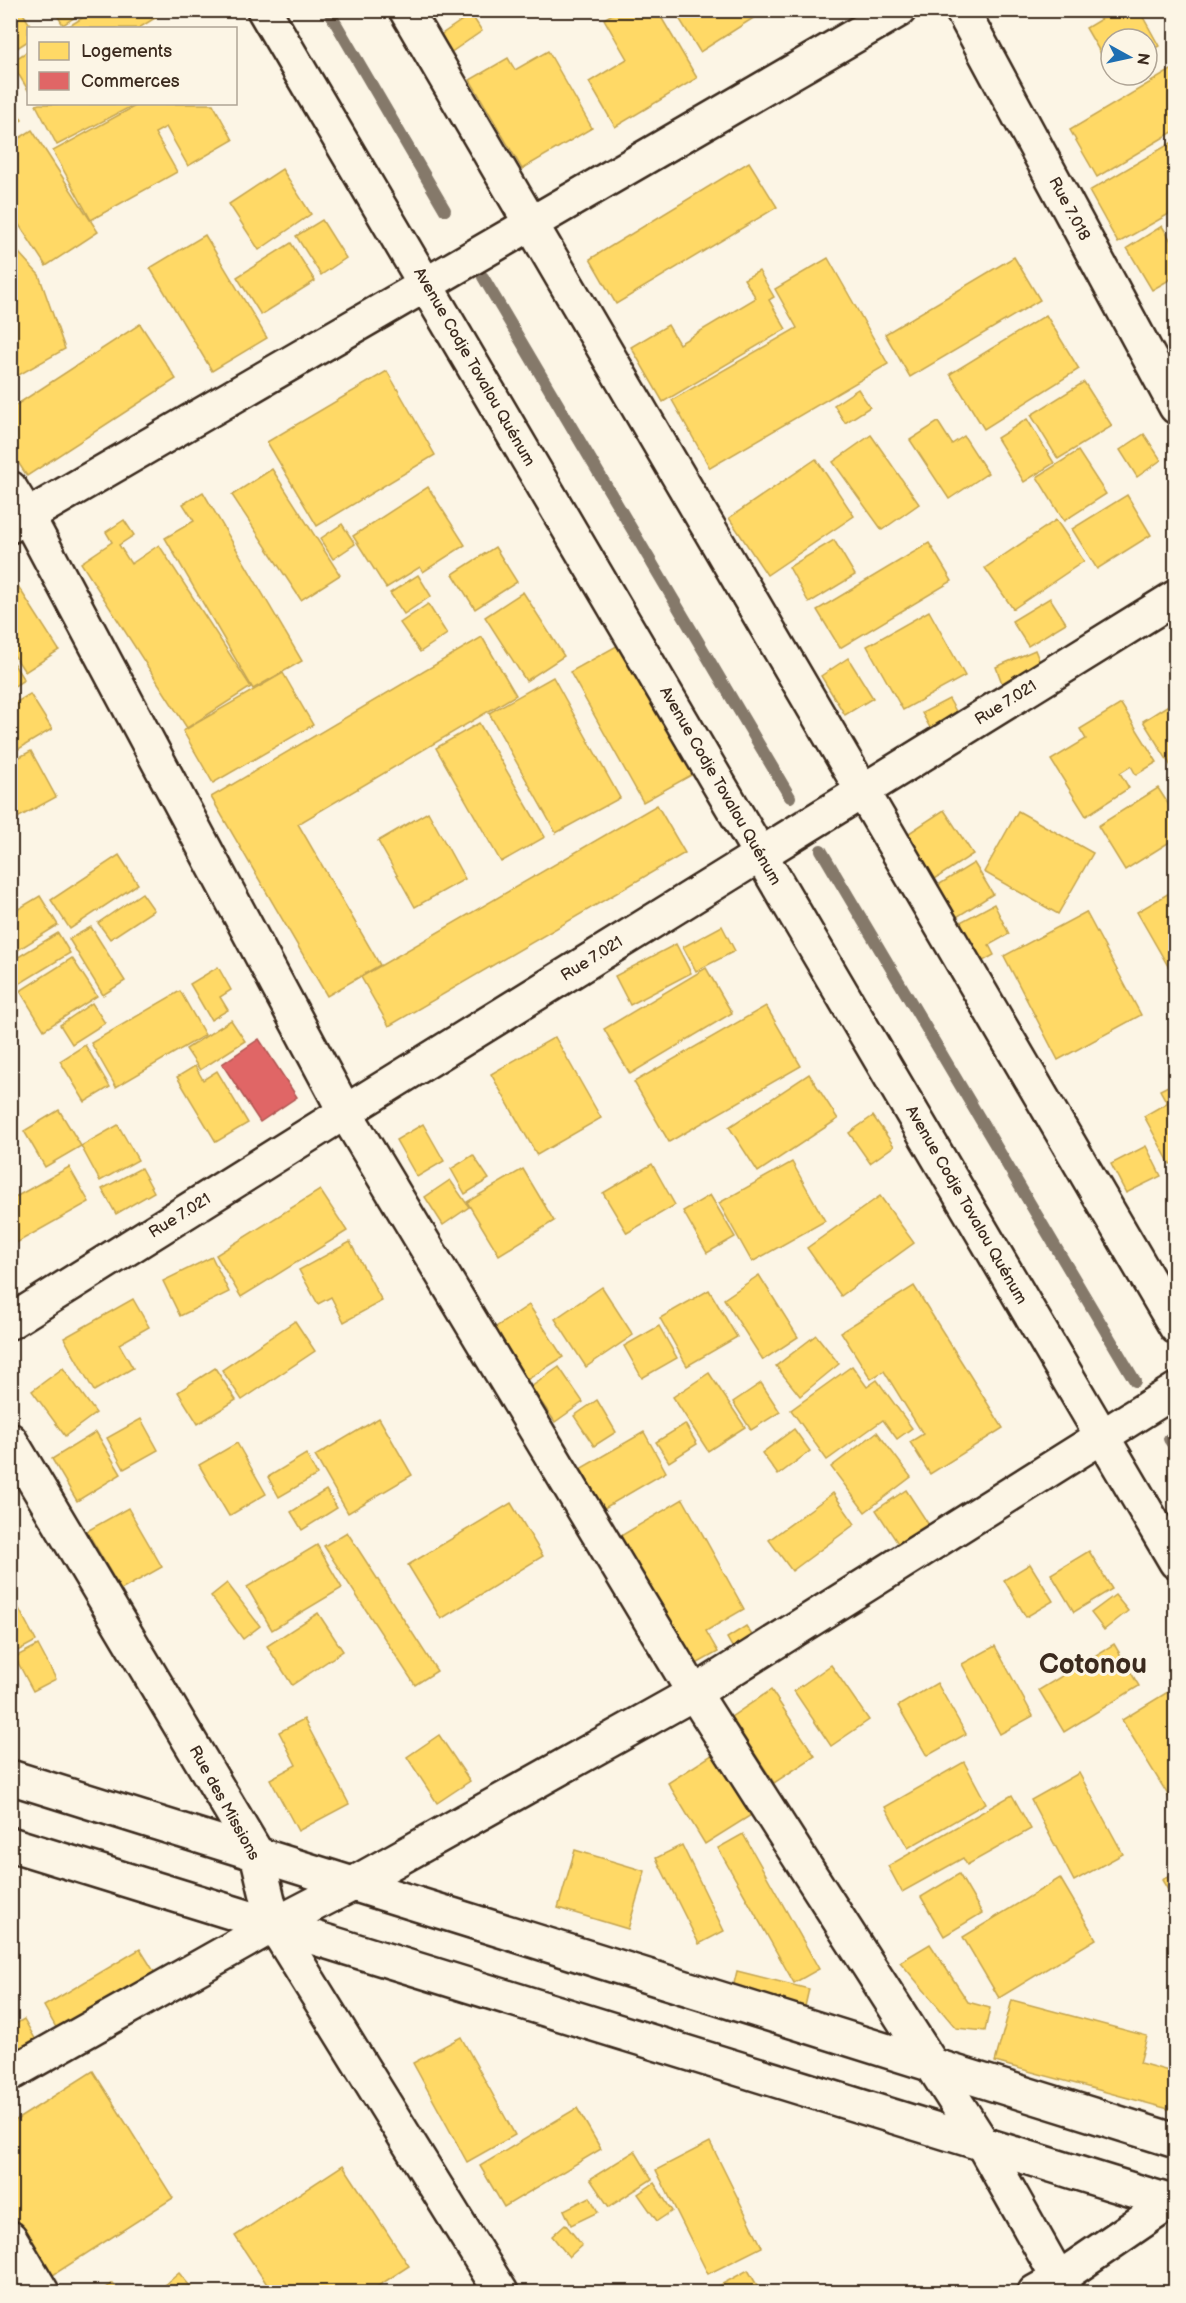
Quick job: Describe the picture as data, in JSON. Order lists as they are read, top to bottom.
{
  "streets": {
    "street": [
      "Rue 7.018",
      "Avenue Codje Tovalou Quénum",
      "Rue 7.021",
      "Rue des Missions"
    ]
  },
  "crossings": [
    ["Avenue Codje Tovalou Quénum", "Rue 7.021"]
  ],
  "districts": ["Cotonou"],
  "legend": ["Logements", "Commerces"],
  "north": "right"
}
